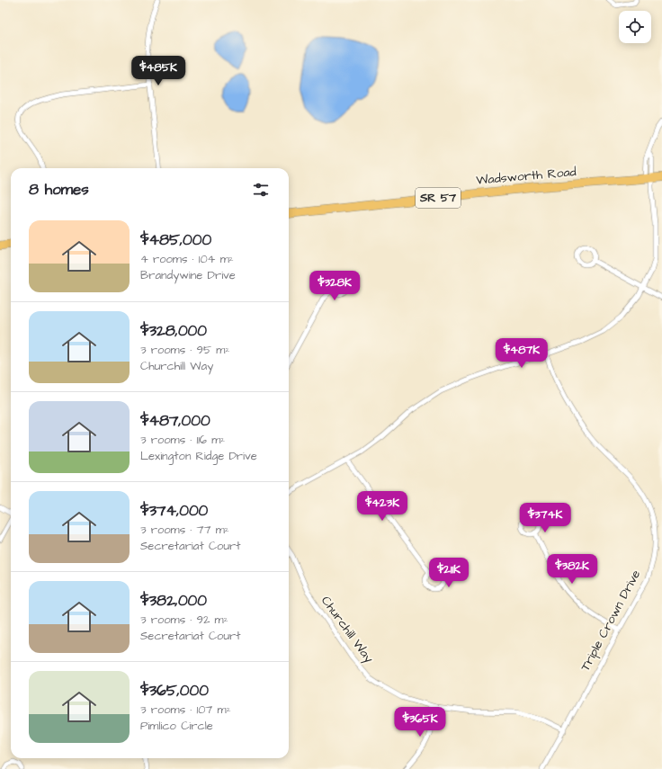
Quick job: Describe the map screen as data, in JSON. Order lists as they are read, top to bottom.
{
  "streets": {
    "highway": ["Wadsworth Road", "SR 57"],
    "street": ["Triple Crown Drive", "Churchill Way"]
  },
  "crossings": [
    ["Triple Crown Drive", "Churchill Way"]
  ],
  "page": {
    "price": [
      "$485K",
      "$328K",
      "$487K",
      "$423K",
      "$374K",
      "$382K",
      "$211K",
      "$365K"
    ],
    "heading": "8 homes",
    "list": [
      {
        "name": "$485,000",
        "note": "4 rooms · 104 m² · Brandywine Drive"
      },
      {
        "name": "$328,000",
        "note": "3 rooms · 95 m² · Churchill Way"
      },
      {
        "name": "$487,000",
        "note": "3 rooms · 116 m² · Lexington Ridge Drive"
      },
      {
        "name": "$374,000",
        "note": "3 rooms · 77 m² · Secretariat Court"
      },
      {
        "name": "$382,000",
        "note": "3 rooms · 92 m² · Secretariat Court"
      },
      {
        "name": "$365,000",
        "note": "3 rooms · 107 m² · Pimlico Circle"
      }
    ]
  }
}
